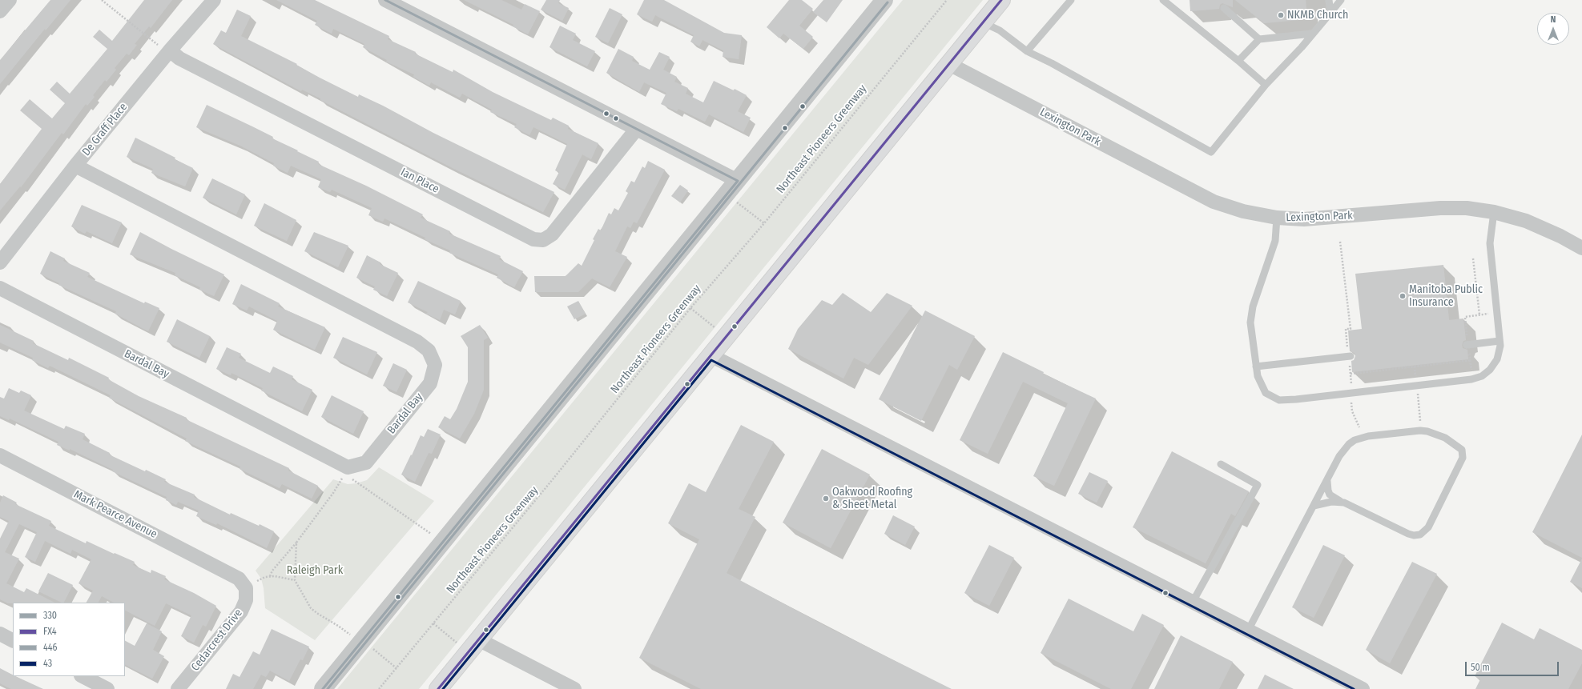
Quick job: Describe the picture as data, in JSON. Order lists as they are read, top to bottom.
{
  "streets": {
    "street": [
      "Lexington Park",
      "De Graff Place",
      "Ian Place",
      "Bardal Bay",
      "Mark Pearce Avenue",
      "Cedarcrest Drive"
    ],
    "path": ["Northeast Pioneers Greenway"]
  },
  "crossings": [
    ["De Graff Place", "Ian Place"],
    ["De Graff Place", "Bardal Bay"],
    ["Mark Pearce Avenue", "Cedarcrest Drive"]
  ],
  "parks": ["Raleigh Park"],
  "places": ["NKMB Church", "Manitoba Public Insurance", "Oakwood Roofing & Sheet Metal"],
  "lines": [
    "transit line 330",
    "transit line FX4",
    "transit line 446",
    "transit line 43"
  ],
  "legend": [
    "330",
    "FX4",
    "446",
    "43"
  ],
  "scale_bar": "50 m",
  "north": "top"
}
